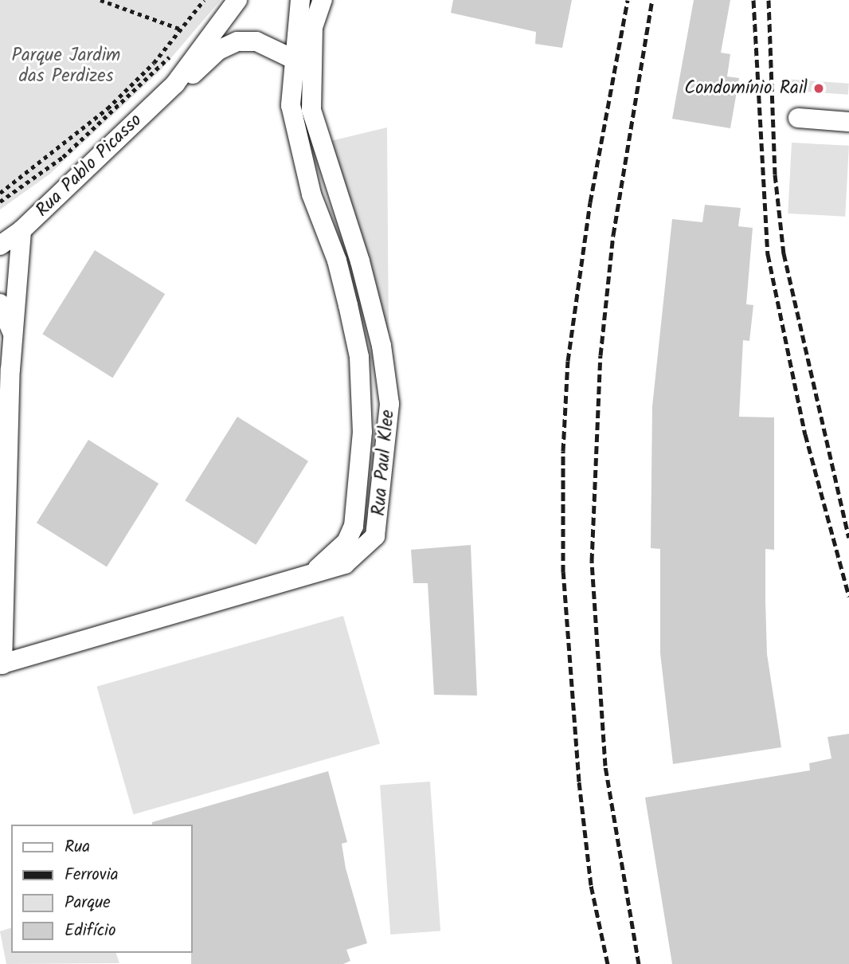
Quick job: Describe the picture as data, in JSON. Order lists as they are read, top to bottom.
{
  "streets": {
    "street": ["Rua Pablo Picasso", "Rua Paul Klee"]
  },
  "crossings": [
    ["Rua Pablo Picasso", "Rua Paul Klee"]
  ],
  "parks": ["Parque Jardim das Perdizes"],
  "places": ["Condomínio Rail"],
  "legend": [
    "Rua",
    "Ferrovia",
    "Parque",
    "Edifício"
  ]
}
